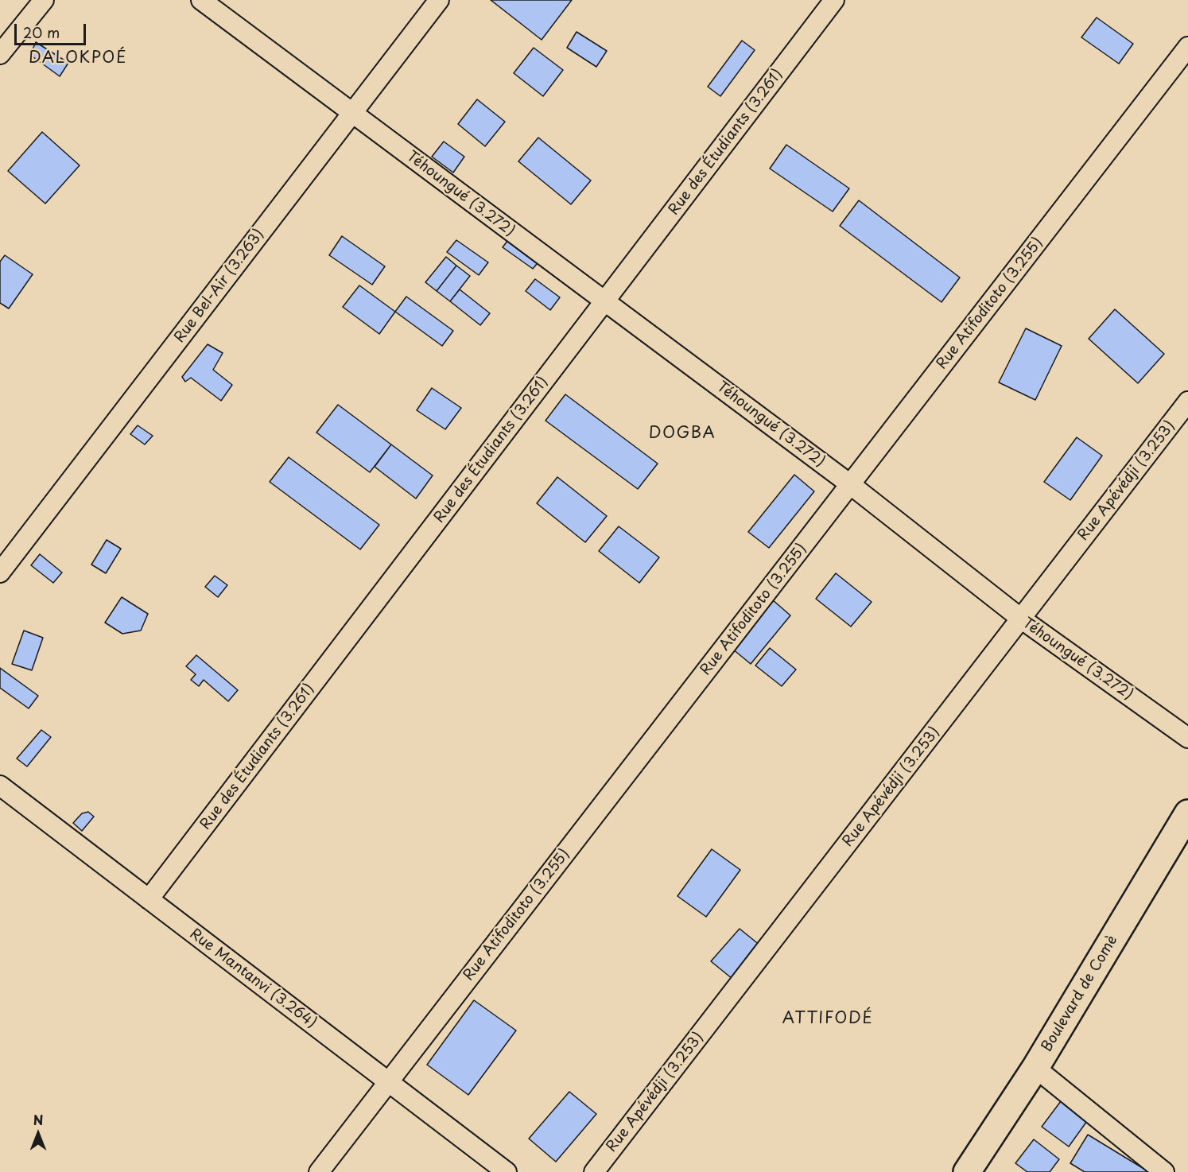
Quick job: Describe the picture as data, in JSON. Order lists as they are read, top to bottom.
{
  "streets": {
    "main road": ["Boulevard de Comè"],
    "street": [
      "Rue des Étudiants (3.261)",
      "Téhoungué (3.272)",
      "Rue Bel-Air (3.263)",
      "Rue Atifoditoto (3.255)",
      "Rue Apévédji (3.253)",
      "Rue Mantanvi (3.264)"
    ]
  },
  "crossings": [
    ["Rue des Étudiants (3.261)", "Téhoungué (3.272)"],
    ["Rue des Étudiants (3.261)", "Rue Mantanvi (3.264)"],
    ["Téhoungué (3.272)", "Rue Bel-Air (3.263)"],
    ["Téhoungué (3.272)", "Rue Atifoditoto (3.255)"],
    ["Téhoungué (3.272)", "Rue Apévédji (3.253)"],
    ["Rue Atifoditoto (3.255)", "Rue Mantanvi (3.264)"]
  ],
  "districts": ["DALOKPOÉ", "DOGBA", "ATTIFODÉ"],
  "scale_bar": "20 m",
  "north": "top"
}
